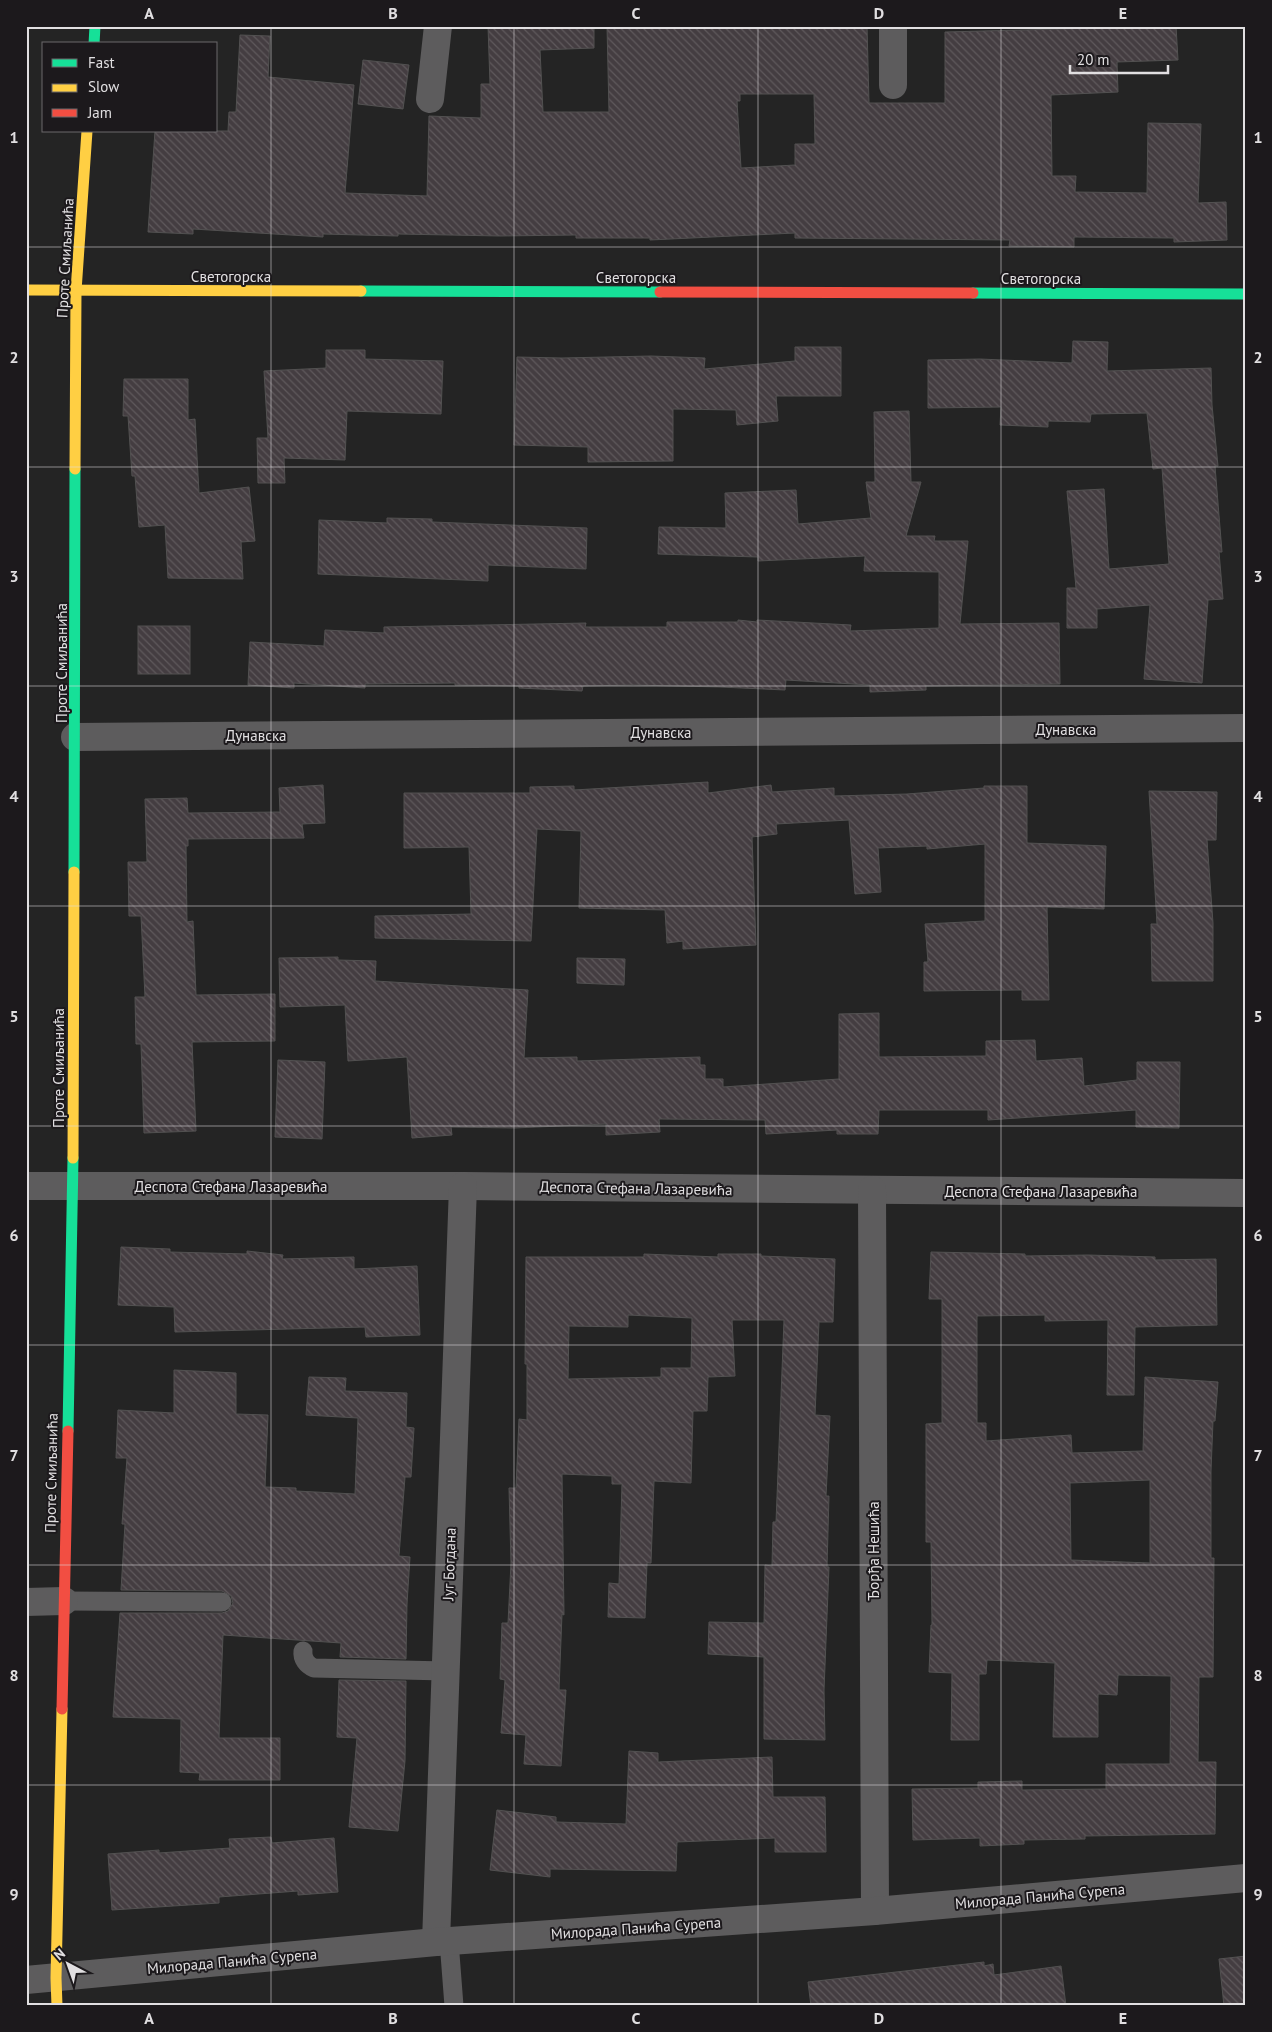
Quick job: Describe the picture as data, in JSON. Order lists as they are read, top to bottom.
{
  "streets": {
    "street": [
      "Проте Смиљанића",
      "Светогорска",
      "Дунавска",
      "Деспота Стефана Лазаревића",
      "Ђорђа Нешића",
      "Југ Богдана",
      "Милорада Панића Сурепа"
    ]
  },
  "crossings": [
    ["Проте Смиљанића", "Светогорска"],
    ["Проте Смиљанића", "Дунавска"],
    ["Проте Смиљанића", "Деспота Стефана Лазаревића"],
    ["Проте Смиљанића", "Милорада Панића Сурепа"],
    ["Деспота Стефана Лазаревића", "Ђорђа Нешића"],
    ["Деспота Стефана Лазаревића", "Југ Богдана"],
    ["Ђорђа Нешића", "Милорада Панића Сурепа"],
    ["Југ Богдана", "Милорада Панића Сурепа"]
  ],
  "legend": ["Fast", "Slow", "Jam"],
  "scale_bar": "20 m",
  "north": "top left",
  "grid": {
    "columns": [
      "A",
      "B",
      "C",
      "D",
      "E"
    ],
    "rows": [
      "1",
      "2",
      "3",
      "4",
      "5",
      "6",
      "7",
      "8",
      "9"
    ]
  }
}
